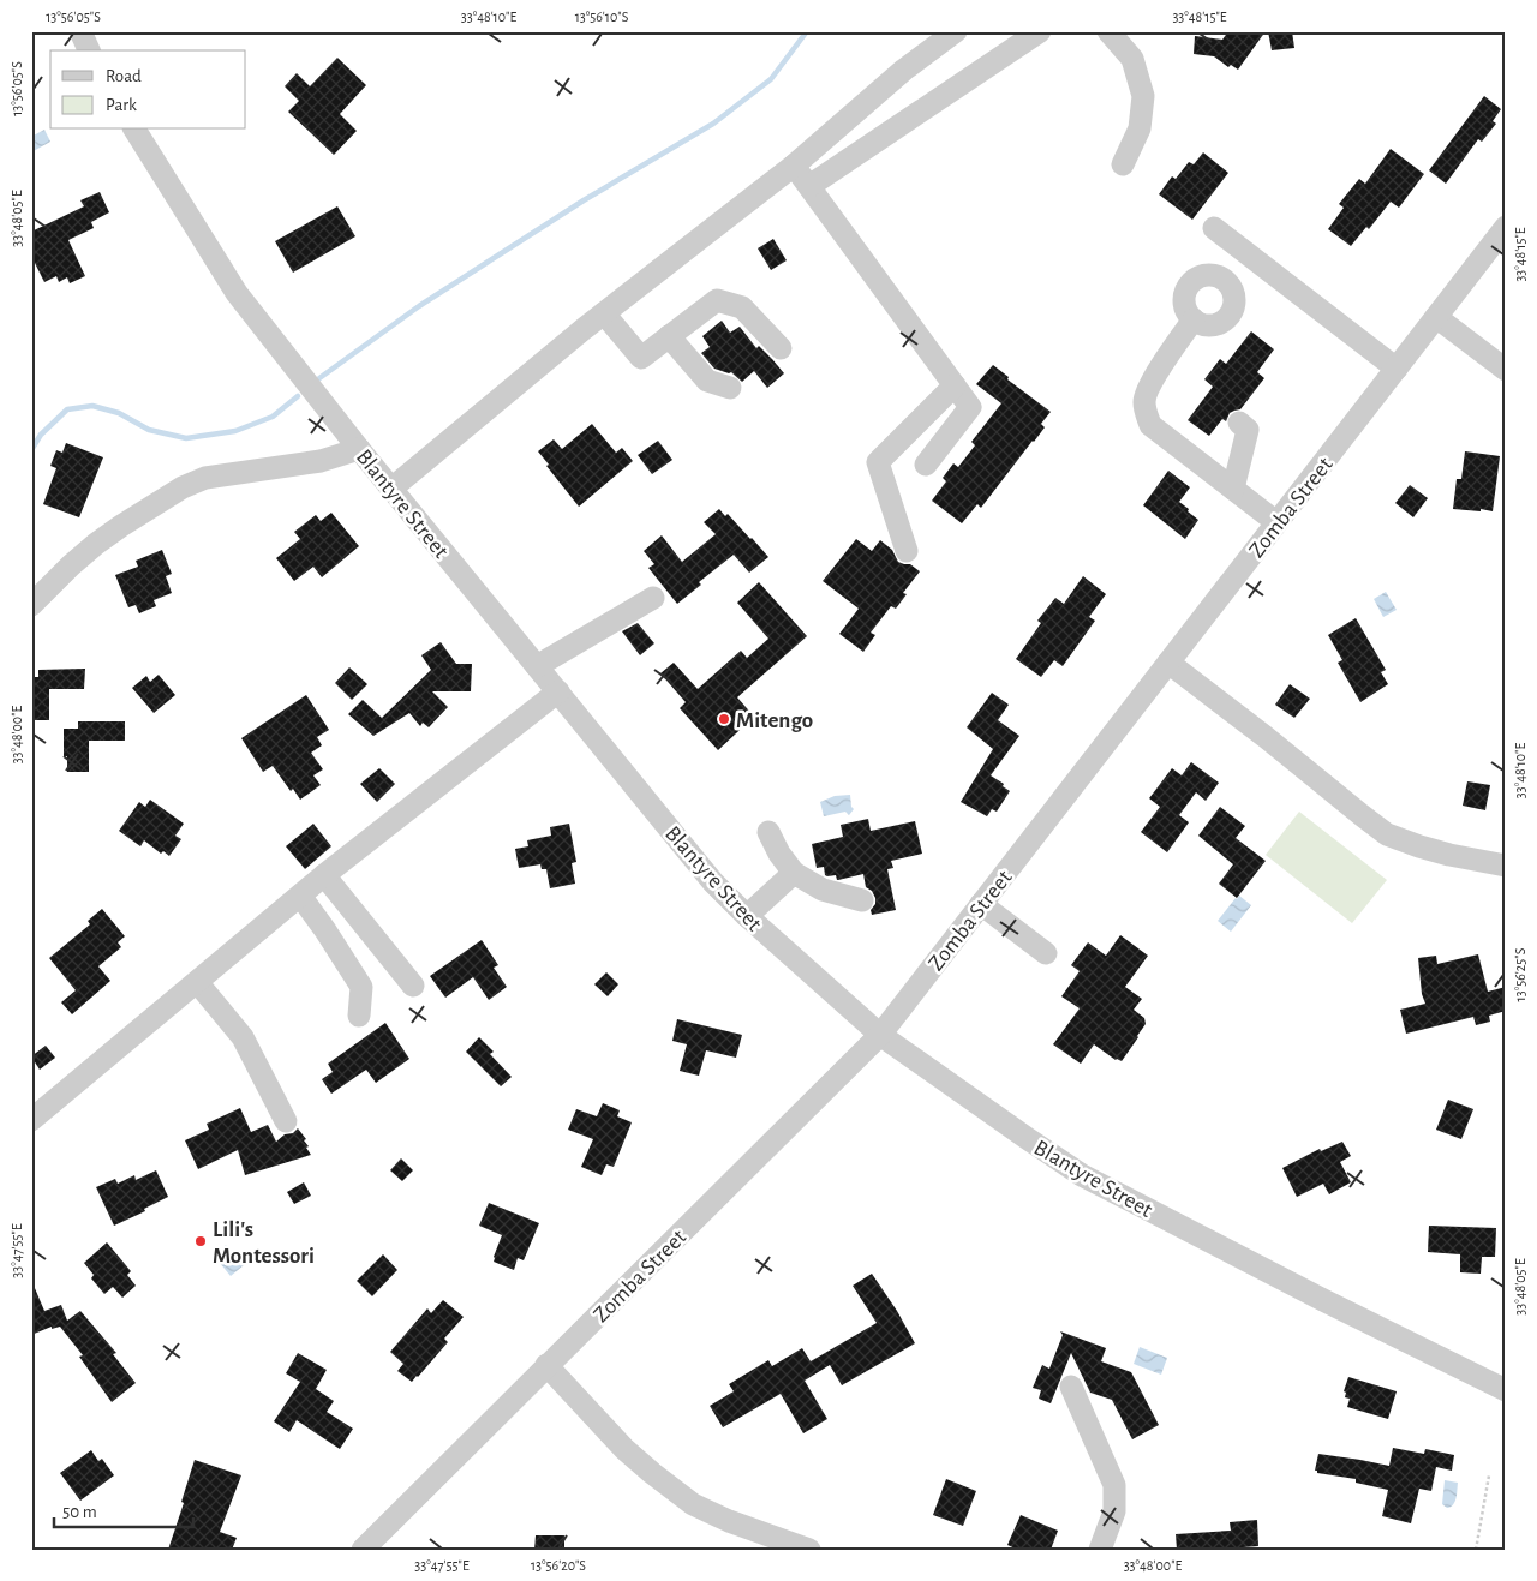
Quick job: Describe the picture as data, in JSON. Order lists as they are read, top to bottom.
{
  "streets": {
    "street": ["Blantyre Street", "Zomba Street"]
  },
  "crossings": [
    ["Blantyre Street", "Zomba Street"]
  ],
  "places": ["Mitengo", "Lili's Montessori"],
  "legend": ["Road", "Park"],
  "scale_bar": "50 m",
  "coordinates": [
    "13°56'05\"S",
    "33°48'10\"E",
    "13°56'10\"S",
    "33°48'15\"E",
    "33°48'05\"E",
    "33°48'00\"E",
    "13°56'25\"S",
    "33°47'55\"E",
    "13°56'20\"S"
  ]
}
